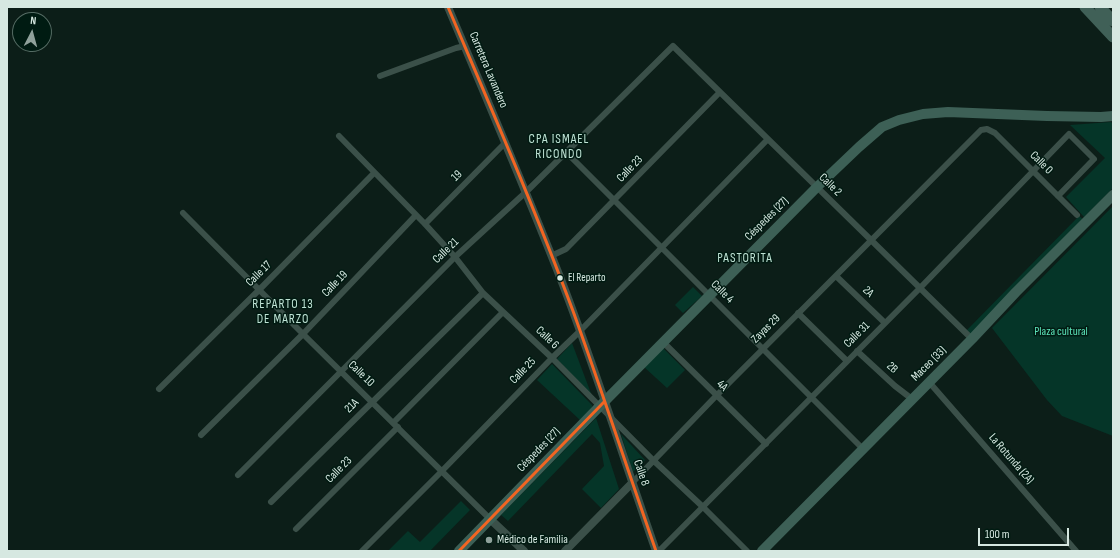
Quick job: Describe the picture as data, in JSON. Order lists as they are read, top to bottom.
{
  "streets": {
    "main road": ["Céspedes (27)", "Maceo (33)"],
    "street": [
      "Carretera Lavandero",
      "Calle 0",
      "Calle 23",
      "19",
      "Calle 2",
      "Calle 21",
      "Calle 17",
      "Calle 19",
      "Calle 4",
      "2A",
      "Zayas 29",
      "Calle 31",
      "Calle 6",
      "2B",
      "Calle 25",
      "Calle 10",
      "4A",
      "21A",
      "La Rotunda (2A)",
      "Calle 8"
    ]
  },
  "crossings": [
    ["Carretera Lavandero", "Calle 23"],
    ["Carretera Lavandero", "19"],
    ["Carretera Lavandero", "Calle 21"],
    ["Carretera Lavandero", "Calle 8"],
    ["Calle 0", "Zayas 29"],
    ["Calle 0", "Calle 31"],
    ["Calle 23", "Calle 2"],
    ["Calle 23", "Calle 4"],
    ["Calle 23", "Calle 6"],
    ["Calle 23", "Calle 10"],
    ["Calle 23", "Calle 8"],
    ["19", "Calle 6"],
    ["Calle 2", "Céspedes (27)"],
    ["Calle 2", "Calle 21"],
    ["Calle 2", "Zayas 29"],
    ["Calle 2", "Calle 31"],
    ["Calle 2", "Maceo (33)"],
    ["Calle 2", "Calle 25"],
    ["Céspedes (27)", "Calle 4"],
    ["Céspedes (27)", "Calle 6"],
    ["Céspedes (27)", "Calle 10"],
    ["Céspedes (27)", "4A"],
    ["Céspedes (27)", "Calle 8"],
    ["Calle 21", "Calle 4"],
    ["Calle 21", "Calle 6"],
    ["Calle 21", "Calle 10"],
    ["Calle 17", "Calle 6"],
    ["Calle 17", "Calle 10"],
    ["Calle 19", "Calle 6"],
    ["Calle 19", "Calle 10"],
    ["Calle 4", "Zayas 29"],
    ["Calle 4", "Calle 31"],
    ["Calle 4", "Maceo (33)"],
    ["Calle 4", "Calle 25"],
    ["2A", "Zayas 29"],
    ["2A", "Calle 31"],
    ["Zayas 29", "4A"],
    ["Zayas 29", "Calle 8"],
    ["Calle 31", "2B"],
    ["Calle 31", "4A"],
    ["Calle 6", "Calle 25"],
    ["Calle 6", "21A"],
    ["Calle 6", "Calle 8"],
    ["Maceo (33)", "2B"],
    ["Maceo (33)", "La Rotunda (2A)"],
    ["Calle 25", "Calle 10"],
    ["Calle 25", "Calle 8"],
    ["Calle 10", "21A"]
  ],
  "districts": ["CPA ISMAEL RICONDO", "PASTORITA", "REPARTO 13 DE MARZO"],
  "parks": ["Plaza cultural"],
  "places": ["El Reparto", "Médico de Familia"],
  "scale_bar": "100 m",
  "north": "top"
}
